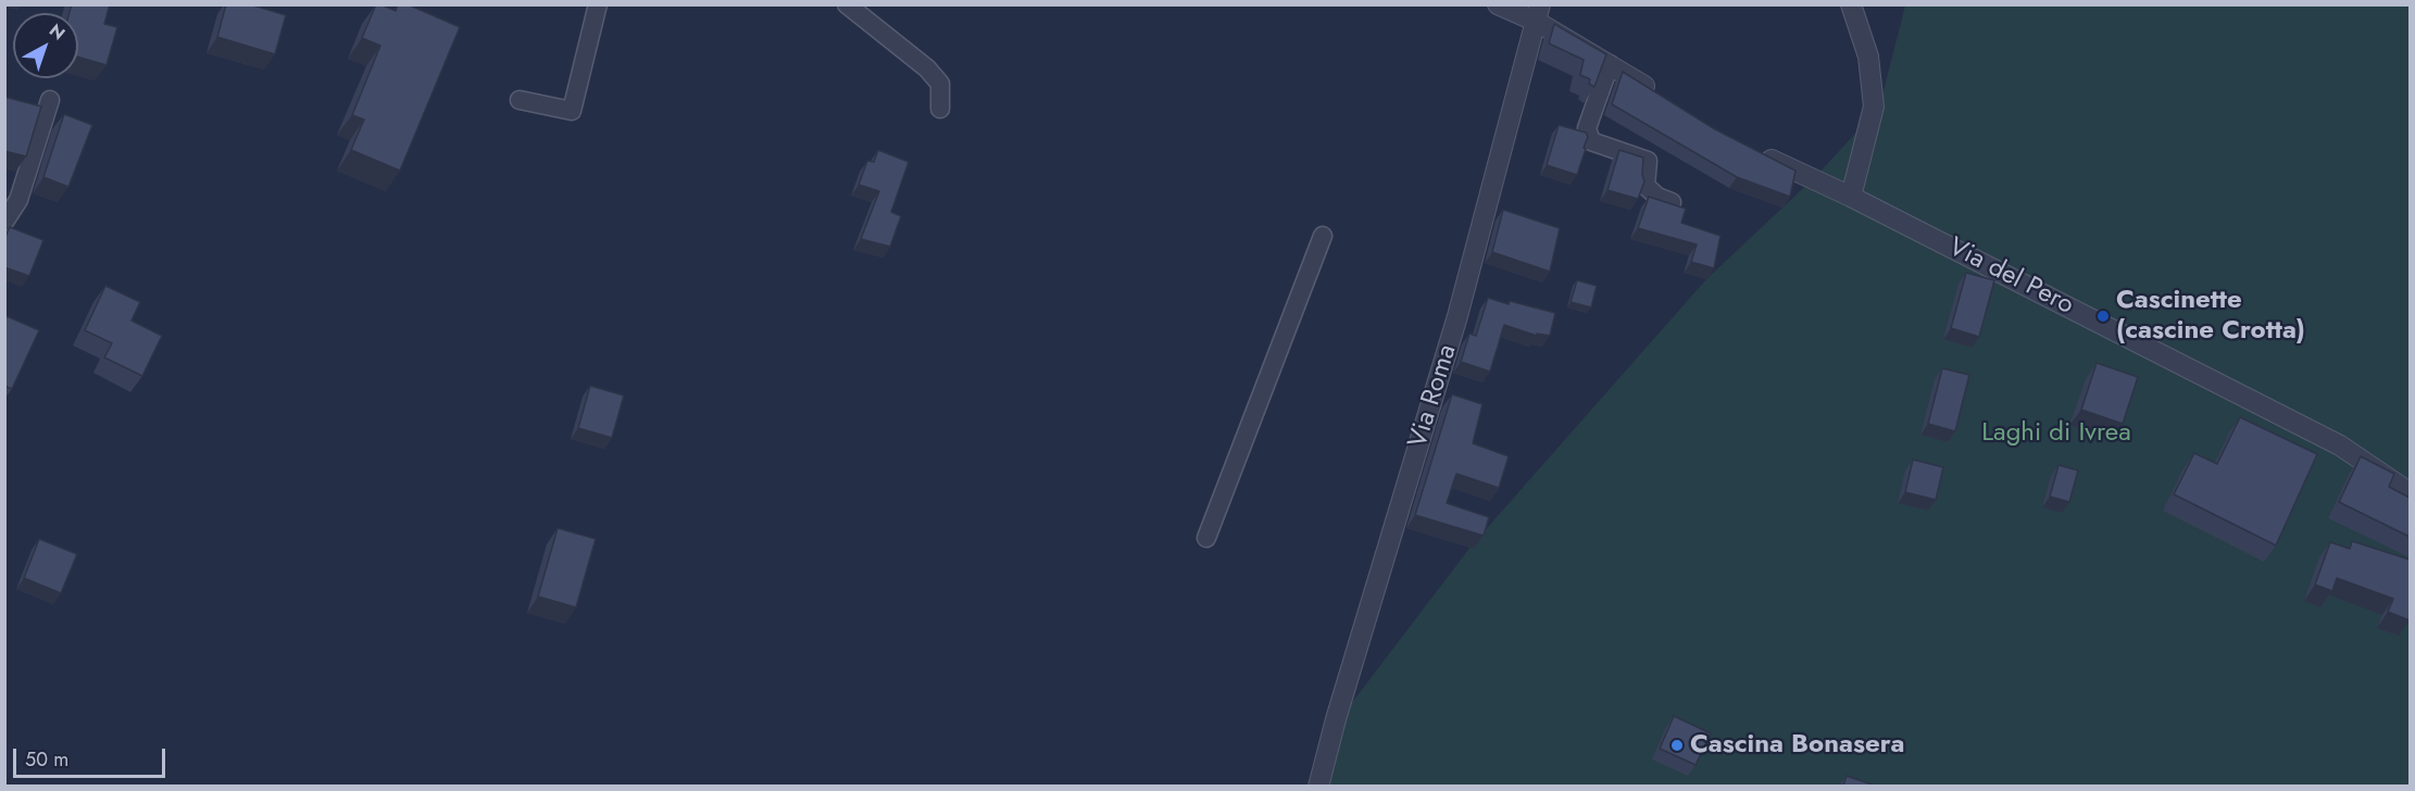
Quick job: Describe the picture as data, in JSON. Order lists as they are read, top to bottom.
{
  "streets": {
    "street": ["Via del Pero", "Via Roma"]
  },
  "parks": ["Laghi di Ivrea"],
  "places": ["Cascinette (cascine Crotta)", "Cascina Bonasera"],
  "scale_bar": "50 m",
  "north": "top right"
}
